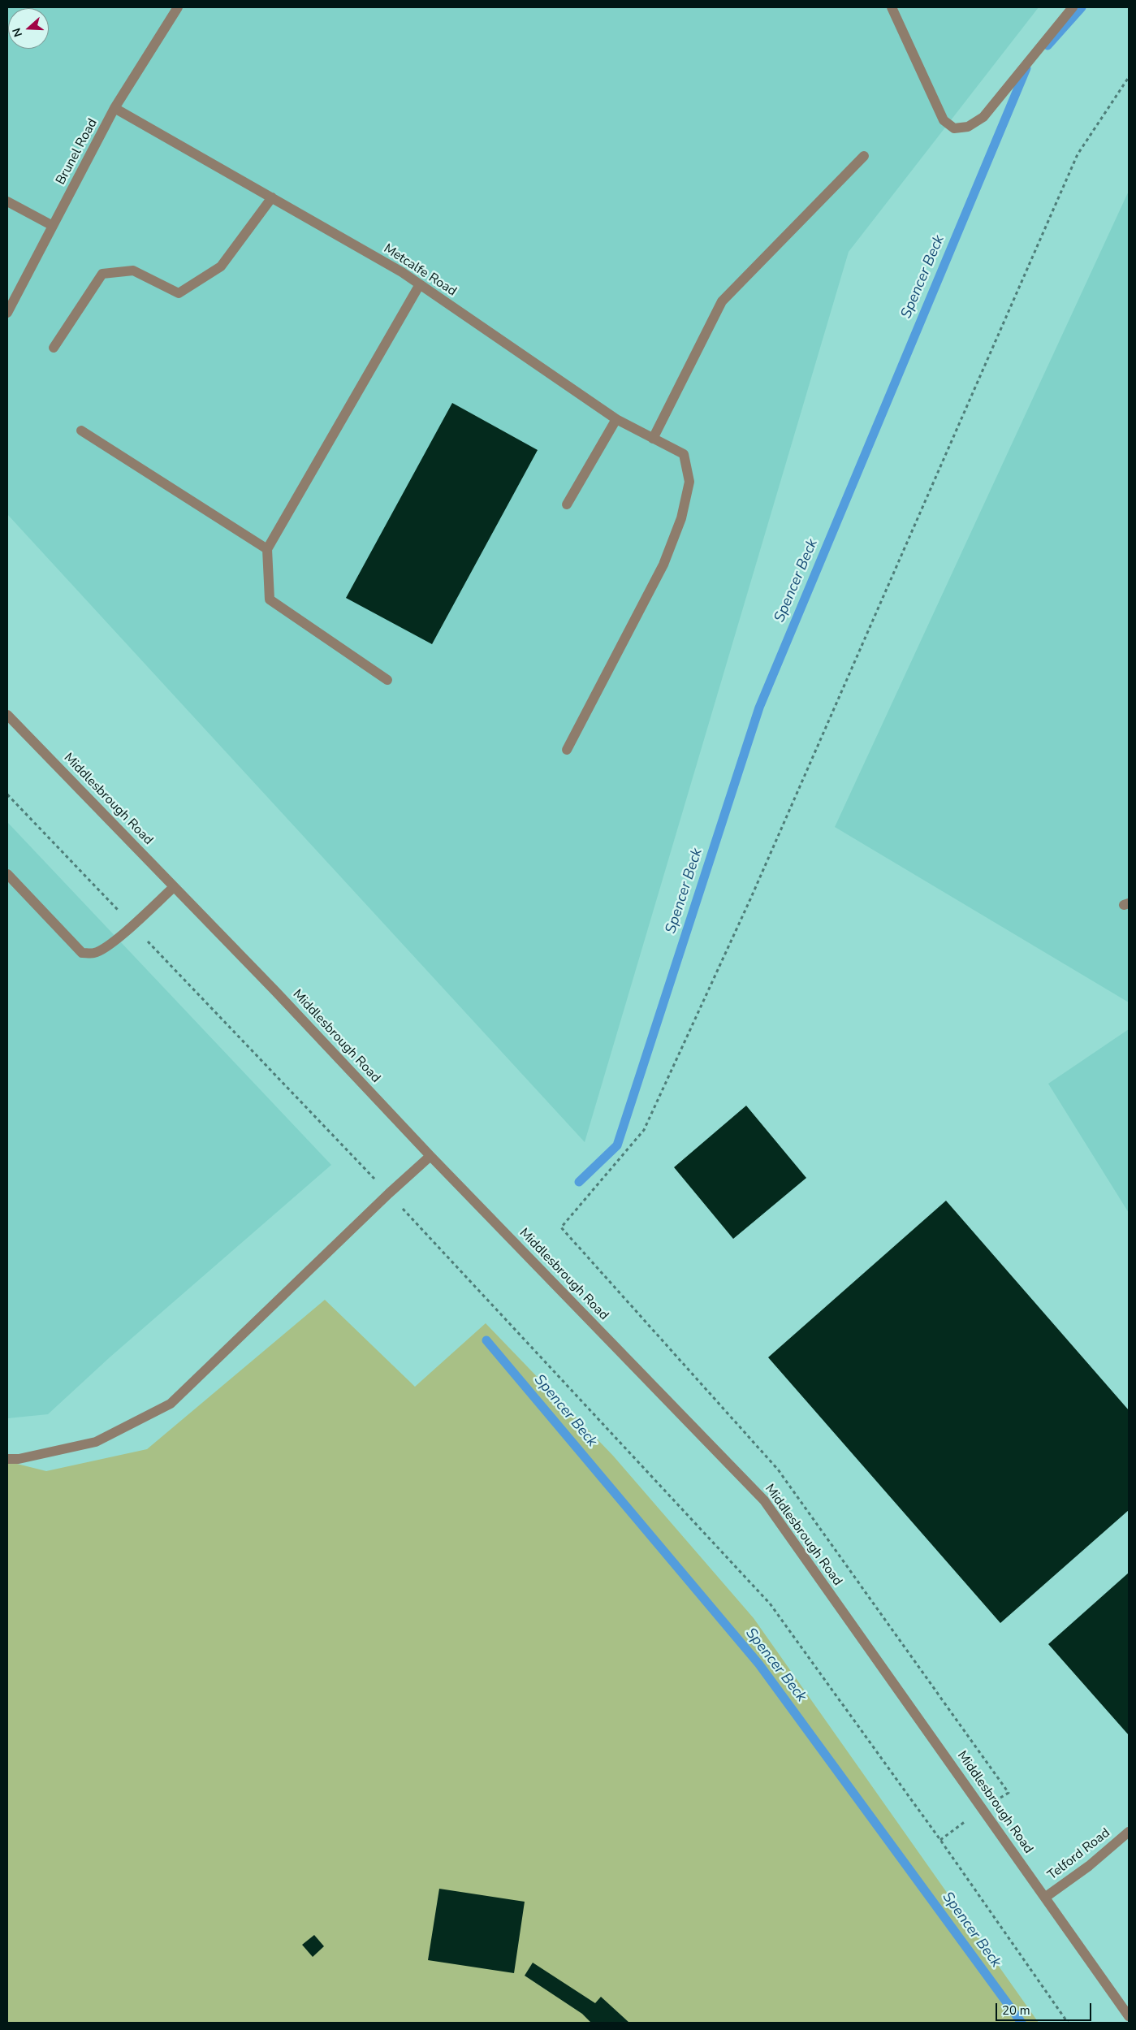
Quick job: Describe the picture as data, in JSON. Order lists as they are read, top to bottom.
{
  "streets": {
    "street": [
      "Brunel Road",
      "Metcalfe Road",
      "Middlesbrough Road",
      "Telford Road"
    ]
  },
  "crossings": [
    ["Brunel Road", "Metcalfe Road"],
    ["Middlesbrough Road", "Telford Road"]
  ],
  "water": ["Spencer Beck"],
  "scale_bar": "20 m",
  "north": "left"
}
